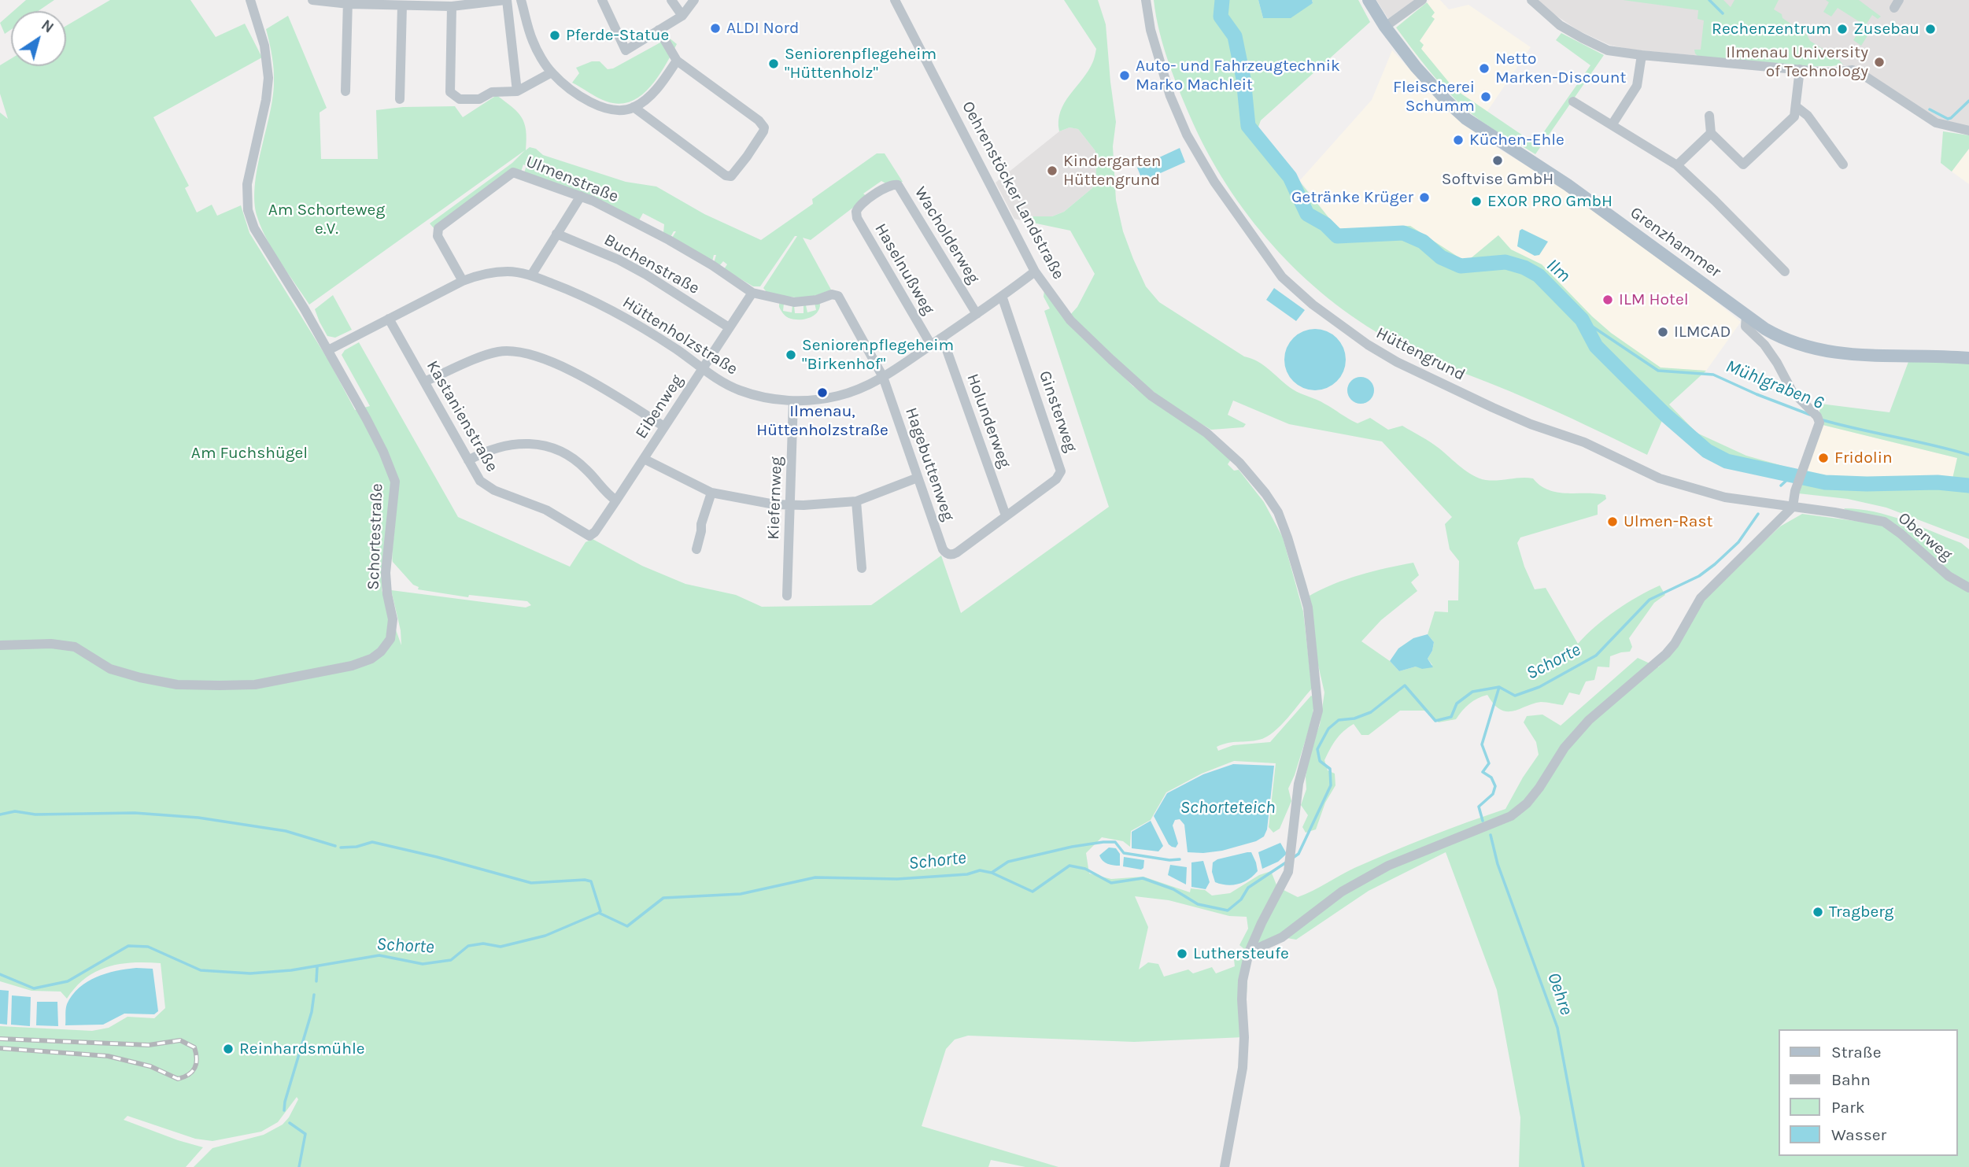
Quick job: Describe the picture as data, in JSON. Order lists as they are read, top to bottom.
{
  "streets": {
    "main road": ["Grenzhammer"],
    "street": [
      "Ulmenstraße",
      "Oehrenstöcker Landstraße",
      "Wacholderweg",
      "Buchenstraße",
      "Haselnußweg",
      "Hüttenholzstraße",
      "Hüttengrund",
      "Eibenweg",
      "Ginsterweg",
      "Kastanienstraße",
      "Holunderweg",
      "Hagebuttenweg",
      "Kiefernweg",
      "Schortestraße",
      "Oberweg"
    ]
  },
  "crossings": [
    ["Ulmenstraße", "Hüttenholzstraße"],
    ["Ulmenstraße", "Eibenweg"],
    ["Ulmenstraße", "Hagebuttenweg"],
    ["Oehrenstöcker Landstraße", "Hüttenholzstraße"],
    ["Wacholderweg", "Haselnußweg"],
    ["Wacholderweg", "Hüttenholzstraße"],
    ["Buchenstraße", "Eibenweg"],
    ["Haselnußweg", "Hüttenholzstraße"],
    ["Hüttenholzstraße", "Eibenweg"],
    ["Hüttenholzstraße", "Ginsterweg"],
    ["Hüttenholzstraße", "Kastanienstraße"],
    ["Hüttenholzstraße", "Holunderweg"],
    ["Hüttenholzstraße", "Hagebuttenweg"],
    ["Hüttenholzstraße", "Kiefernweg"],
    ["Hüttenholzstraße", "Schortestraße"],
    ["Hüttengrund", "Oberweg"],
    ["Eibenweg", "Kastanienstraße"],
    ["Eibenweg", "Hagebuttenweg"],
    ["Ginsterweg", "Holunderweg"],
    ["Ginsterweg", "Hagebuttenweg"]
  ],
  "water": [
    "Ilm",
    "Mühlgraben 6",
    "Schorte",
    "Schorteteich",
    "Oehre"
  ],
  "parks": ["Am Schorteweg e.V.", "Am Fuchshügel"],
  "places": [
    "ALDI Nord",
    "Rechenzentrum",
    "Zusebau",
    "Pferde-Statue",
    "Ilmenau University of Technology",
    "Seniorenpflegeheim \"Hüttenholz\"",
    "Netto Marken-Discount",
    "Auto- und Fahrzeugtechnik Marko Machleit",
    "Fleischerei Schumm",
    "Küchen-Ehle",
    "Softvise GmbH",
    "Kindergarten Hüttengrund",
    "Getränke Krüger",
    "EXOR PRO GmbH",
    "ILM Hotel",
    "ILMCAD",
    "Seniorenpflegeheim \"Birkenhof\"",
    "Ilmenau, Hüttenholzstraße",
    "Fridolin",
    "Ulmen-Rast",
    "Tragberg",
    "Luthersteufe",
    "Reinhardsmühle"
  ],
  "legend": [
    "Straße",
    "Bahn",
    "Park",
    "Wasser"
  ],
  "north": "top right"
}
